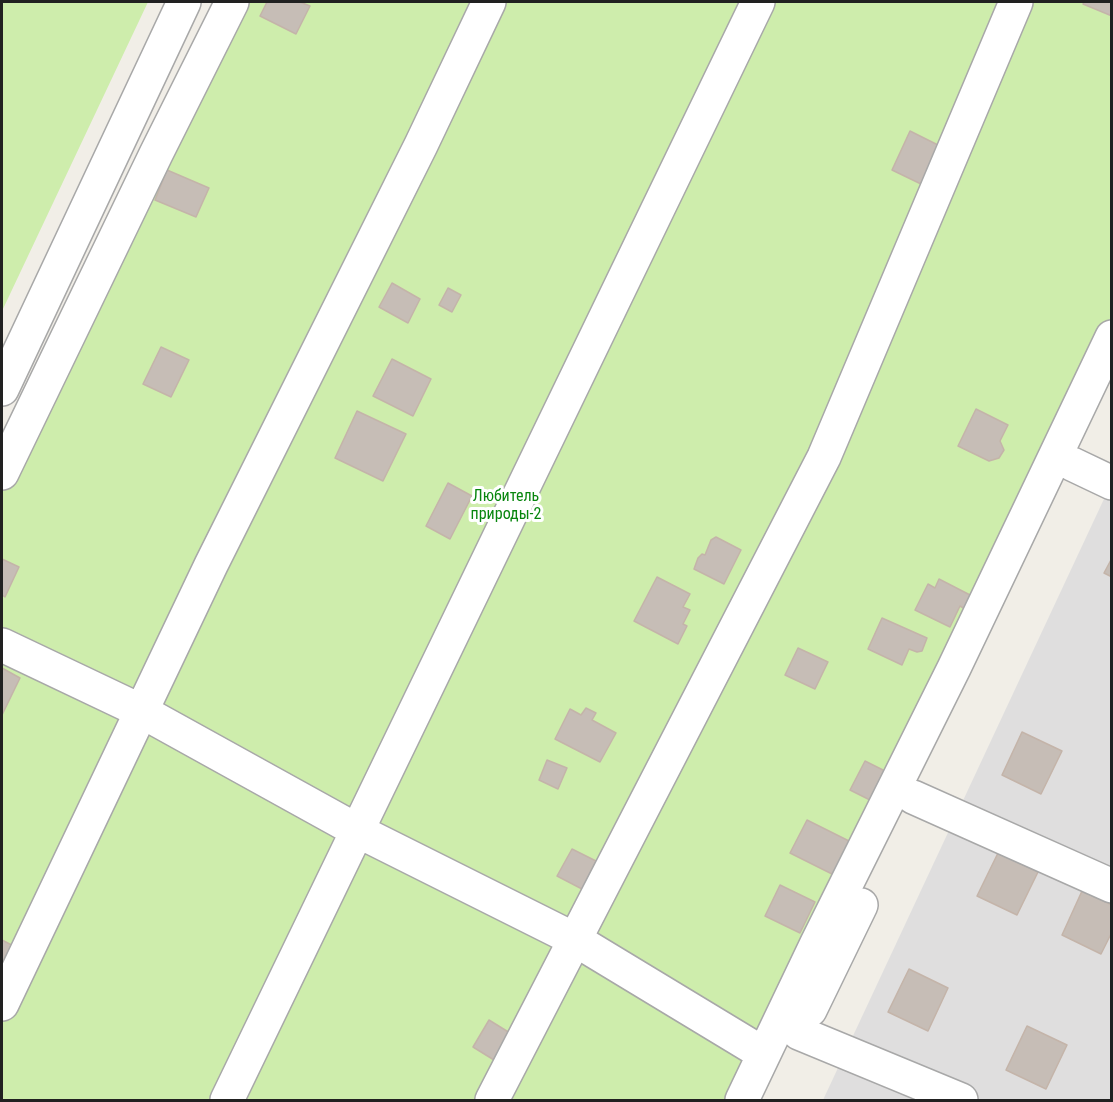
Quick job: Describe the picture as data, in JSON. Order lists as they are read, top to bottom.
{
  "parks": ["Любитель природы-2"]
}
